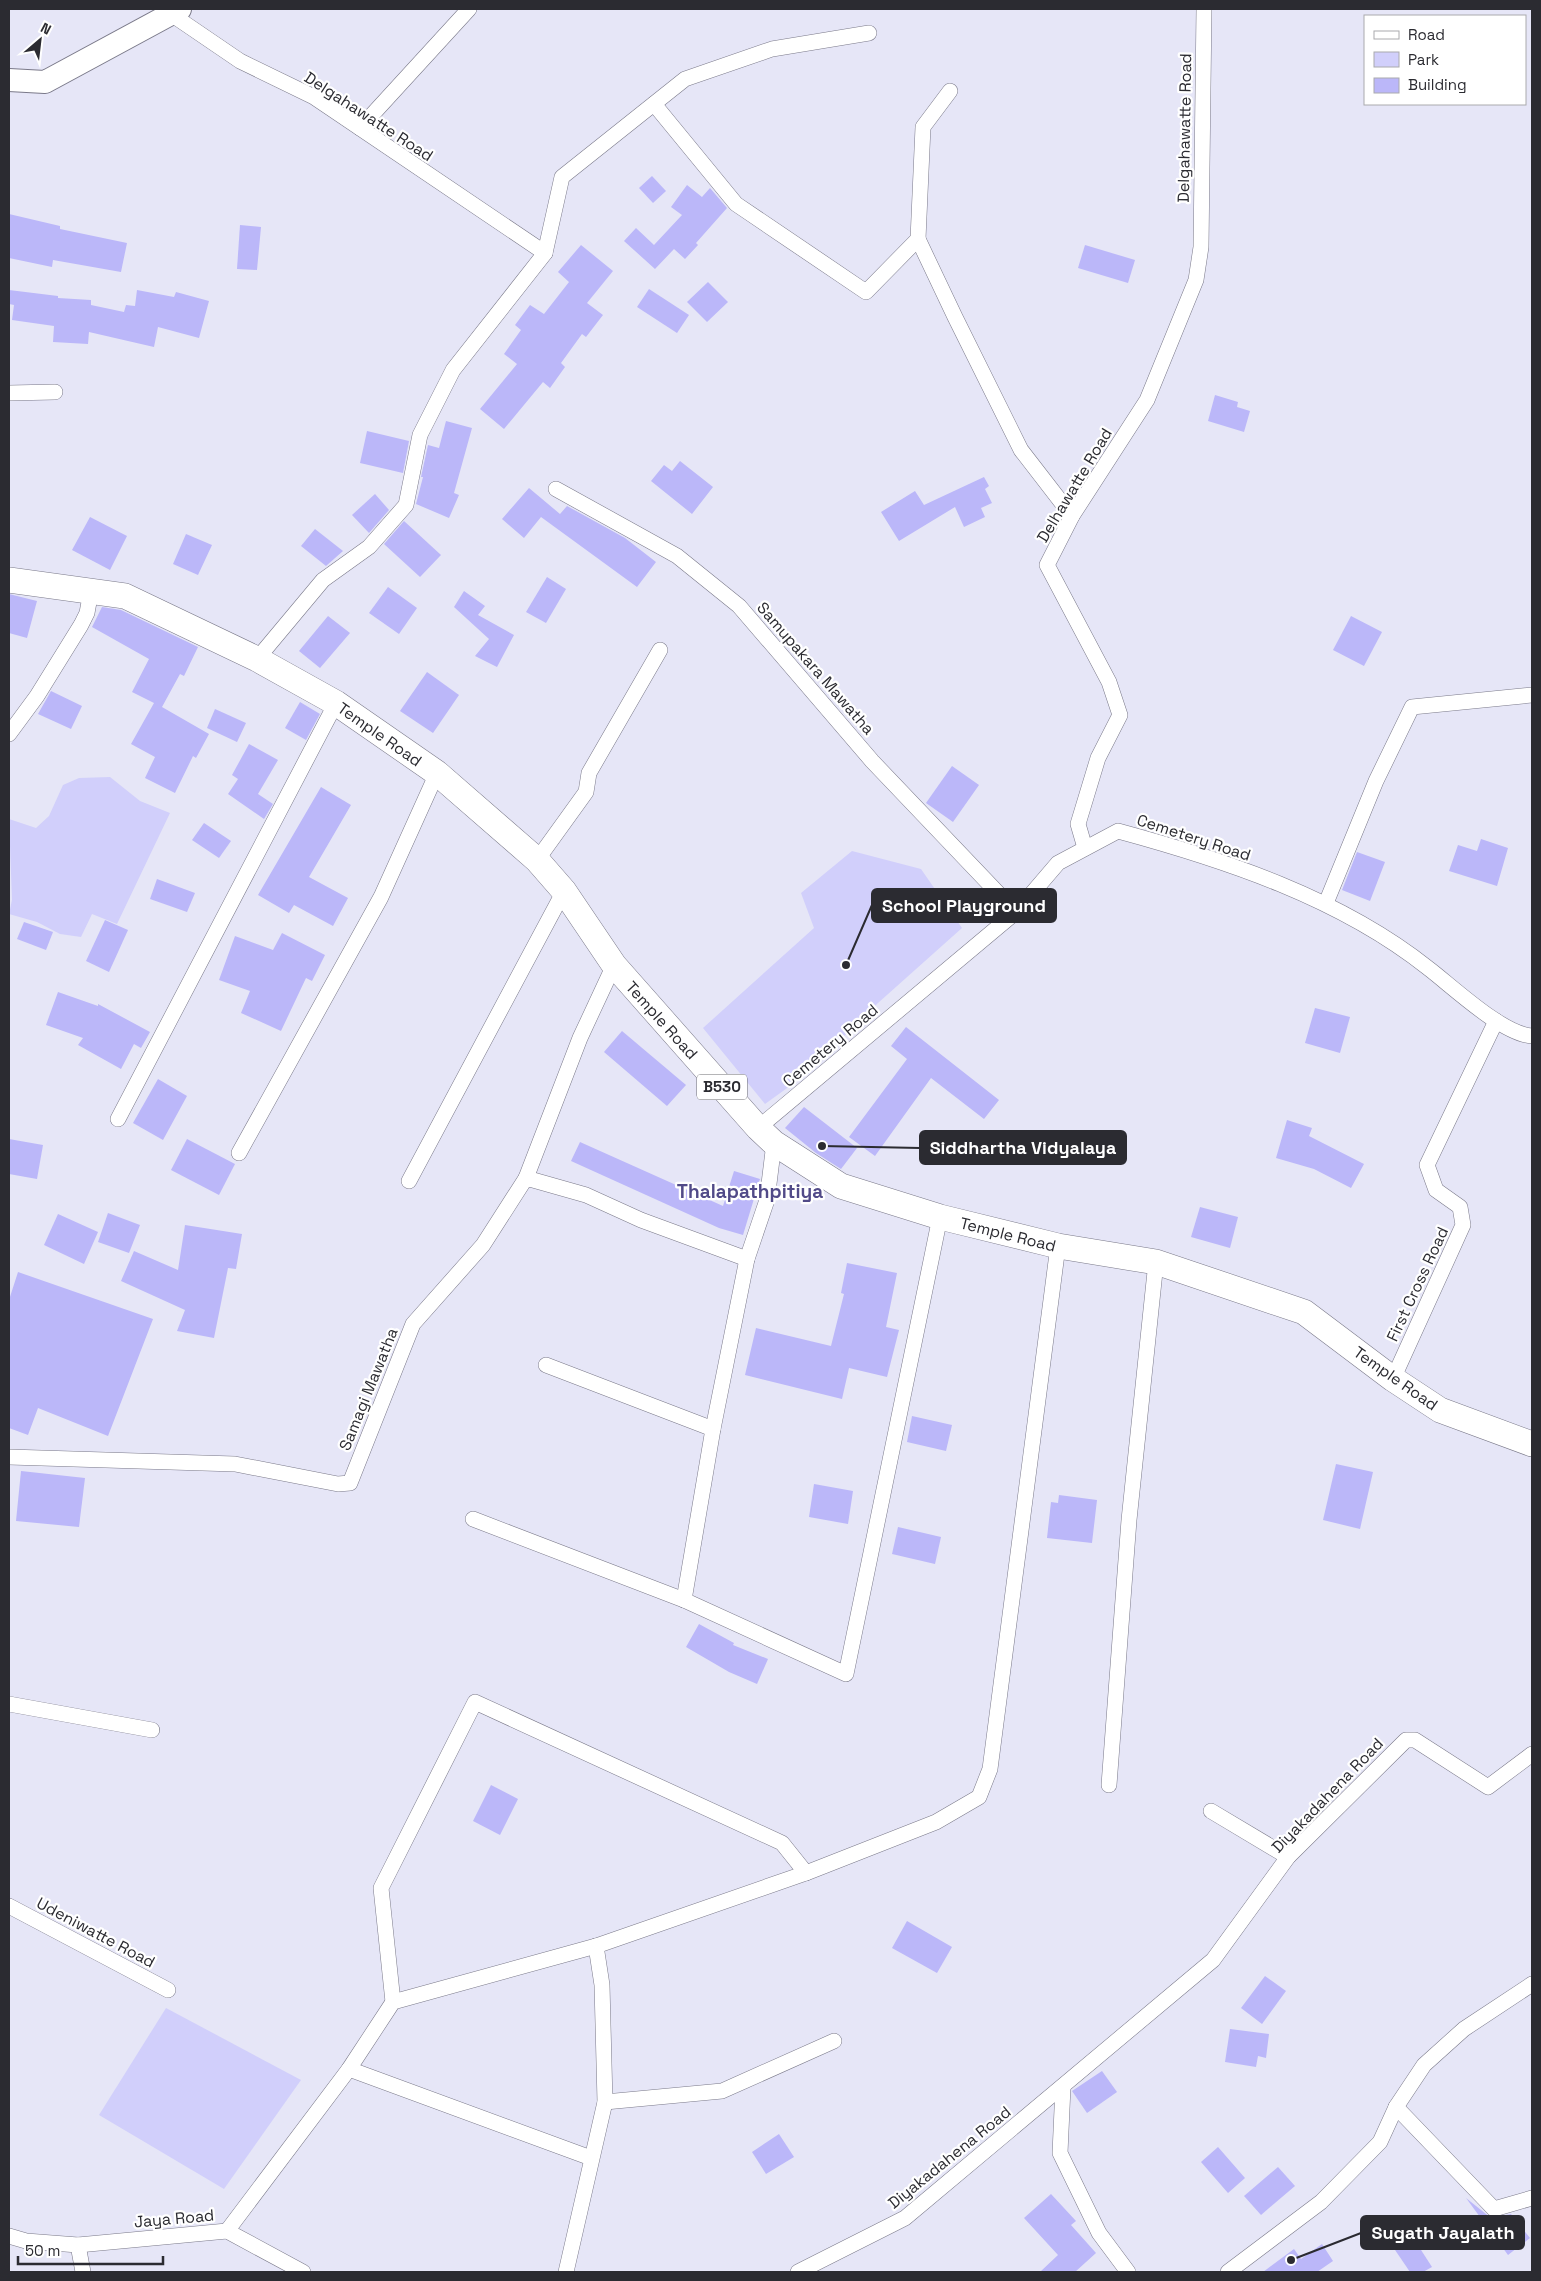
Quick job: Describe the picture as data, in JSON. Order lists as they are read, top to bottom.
{
  "streets": {
    "main road": ["Temple Road", "B530"],
    "street": [
      "Delgahawatte Road",
      "Delhawatte Road",
      "Samupakara Mawatha",
      "Cemetery Road",
      "First Cross Road",
      "Samagi Mawatha",
      "Diyakadahena Road",
      "Udeniwatte Road",
      "Jaya Road"
    ]
  },
  "crossings": [
    ["Delgahawatte Road", "Delhawatte Road"],
    ["Delhawatte Road", "Cemetery Road"],
    ["Samupakara Mawatha", "Cemetery Road"],
    ["Temple Road", "Cemetery Road"],
    ["Temple Road", "First Cross Road"],
    ["Cemetery Road", "First Cross Road"]
  ],
  "districts": ["Thalapathpitiya"],
  "places": ["School Playground", "Siddhartha Vidyalaya", "Sugath Jayalath"],
  "legend": ["Road", "Park", "Building"],
  "scale_bar": "50 m",
  "north": "top right"
}
